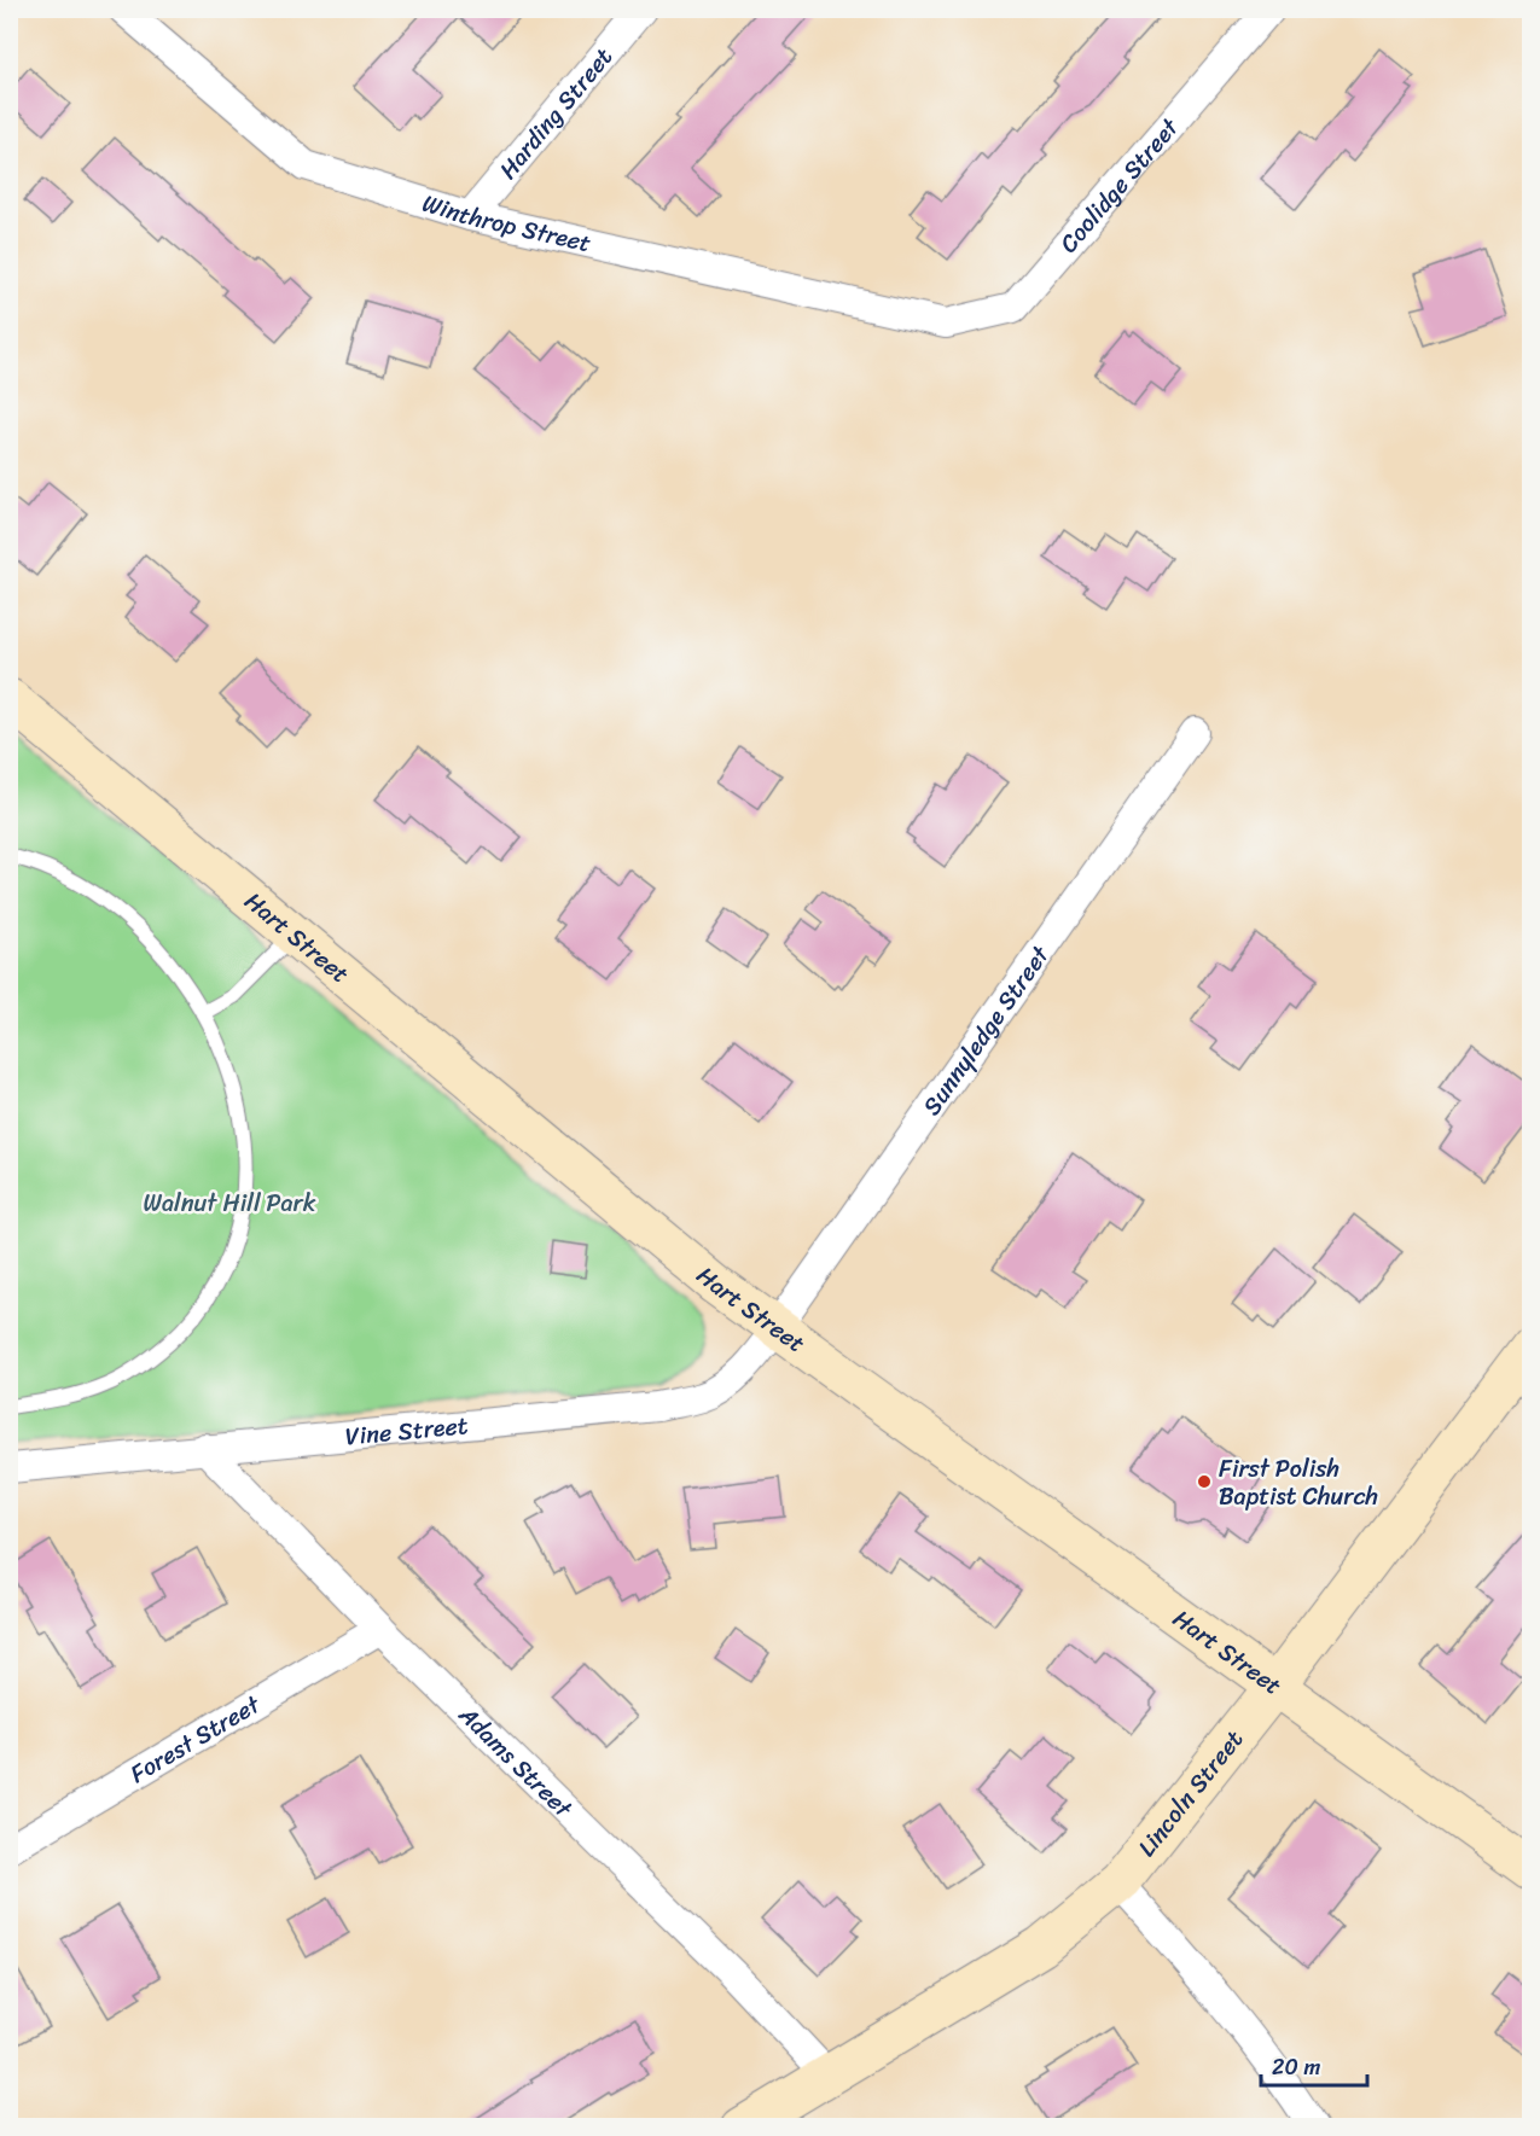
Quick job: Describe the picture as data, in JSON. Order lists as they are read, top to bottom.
{
  "streets": {
    "street": [
      "Harding Street",
      "Coolidge Street",
      "Winthrop Street",
      "Hart Street",
      "Sunnyledge Street",
      "Vine Street",
      "Forest Street",
      "Adams Street",
      "Lincoln Street"
    ]
  },
  "crossings": [
    ["Harding Street", "Winthrop Street"],
    ["Coolidge Street", "Winthrop Street"],
    ["Hart Street", "Sunnyledge Street"],
    ["Hart Street", "Vine Street"],
    ["Hart Street", "Lincoln Street"],
    ["Sunnyledge Street", "Vine Street"],
    ["Vine Street", "Adams Street"],
    ["Forest Street", "Adams Street"],
    ["Adams Street", "Lincoln Street"]
  ],
  "parks": ["Walnut Hill Park"],
  "places": ["First Polish Baptist Church"],
  "scale_bar": "20 m"
}
